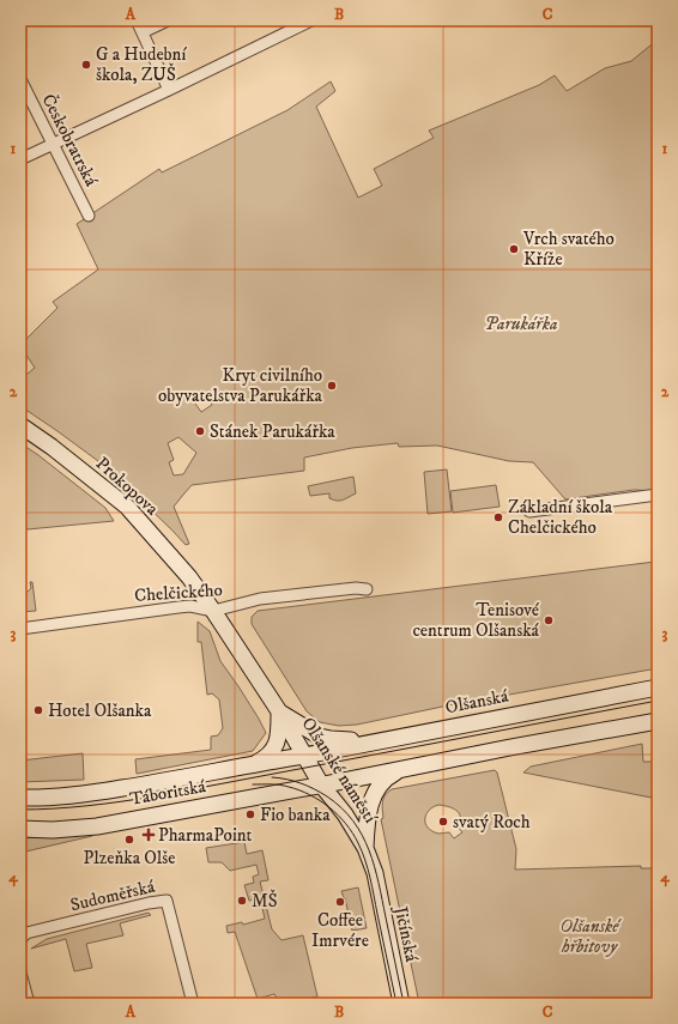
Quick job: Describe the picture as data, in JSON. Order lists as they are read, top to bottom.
{
  "streets": {
    "street": [
      "Českobratrská",
      "Prokopova",
      "Chelčického",
      "Olšanská",
      "Olšanské náměstí",
      "Táboritská",
      "Sudoměřská",
      "Jičínská"
    ]
  },
  "crossings": [
    ["Prokopova", "Chelčického"],
    ["Prokopova", "Olšanské náměstí"],
    ["Chelčického", "Olšanské náměstí"],
    ["Olšanská", "Olšanské náměstí"],
    ["Olšanská", "Táboritská"],
    ["Olšanské náměstí", "Táboritská"],
    ["Olšanské náměstí", "Jičínská"]
  ],
  "parks": ["Parukářka", "Olšanské hřbitovy"],
  "places": {
    "other": [
      "G a Hudební škola, ZUŠ",
      "Vrch svatého Kříže",
      "Kryt civilního obyvatelstva Parukářka",
      "Stánek Parukářka",
      "Základní škola Chelčického",
      "Tenisové centrum Olšanská",
      "Hotel Olšanka",
      "Fio banka",
      "svatý Roch",
      "Plzeňka Olše",
      "MŠ",
      "Coffee Imrvére"
    ],
    "health": ["PharmaPoint"]
  },
  "grid": {
    "columns": ["A", "B", "C"],
    "rows": [
      "1",
      "2",
      "3",
      "4"
    ]
  }
}
